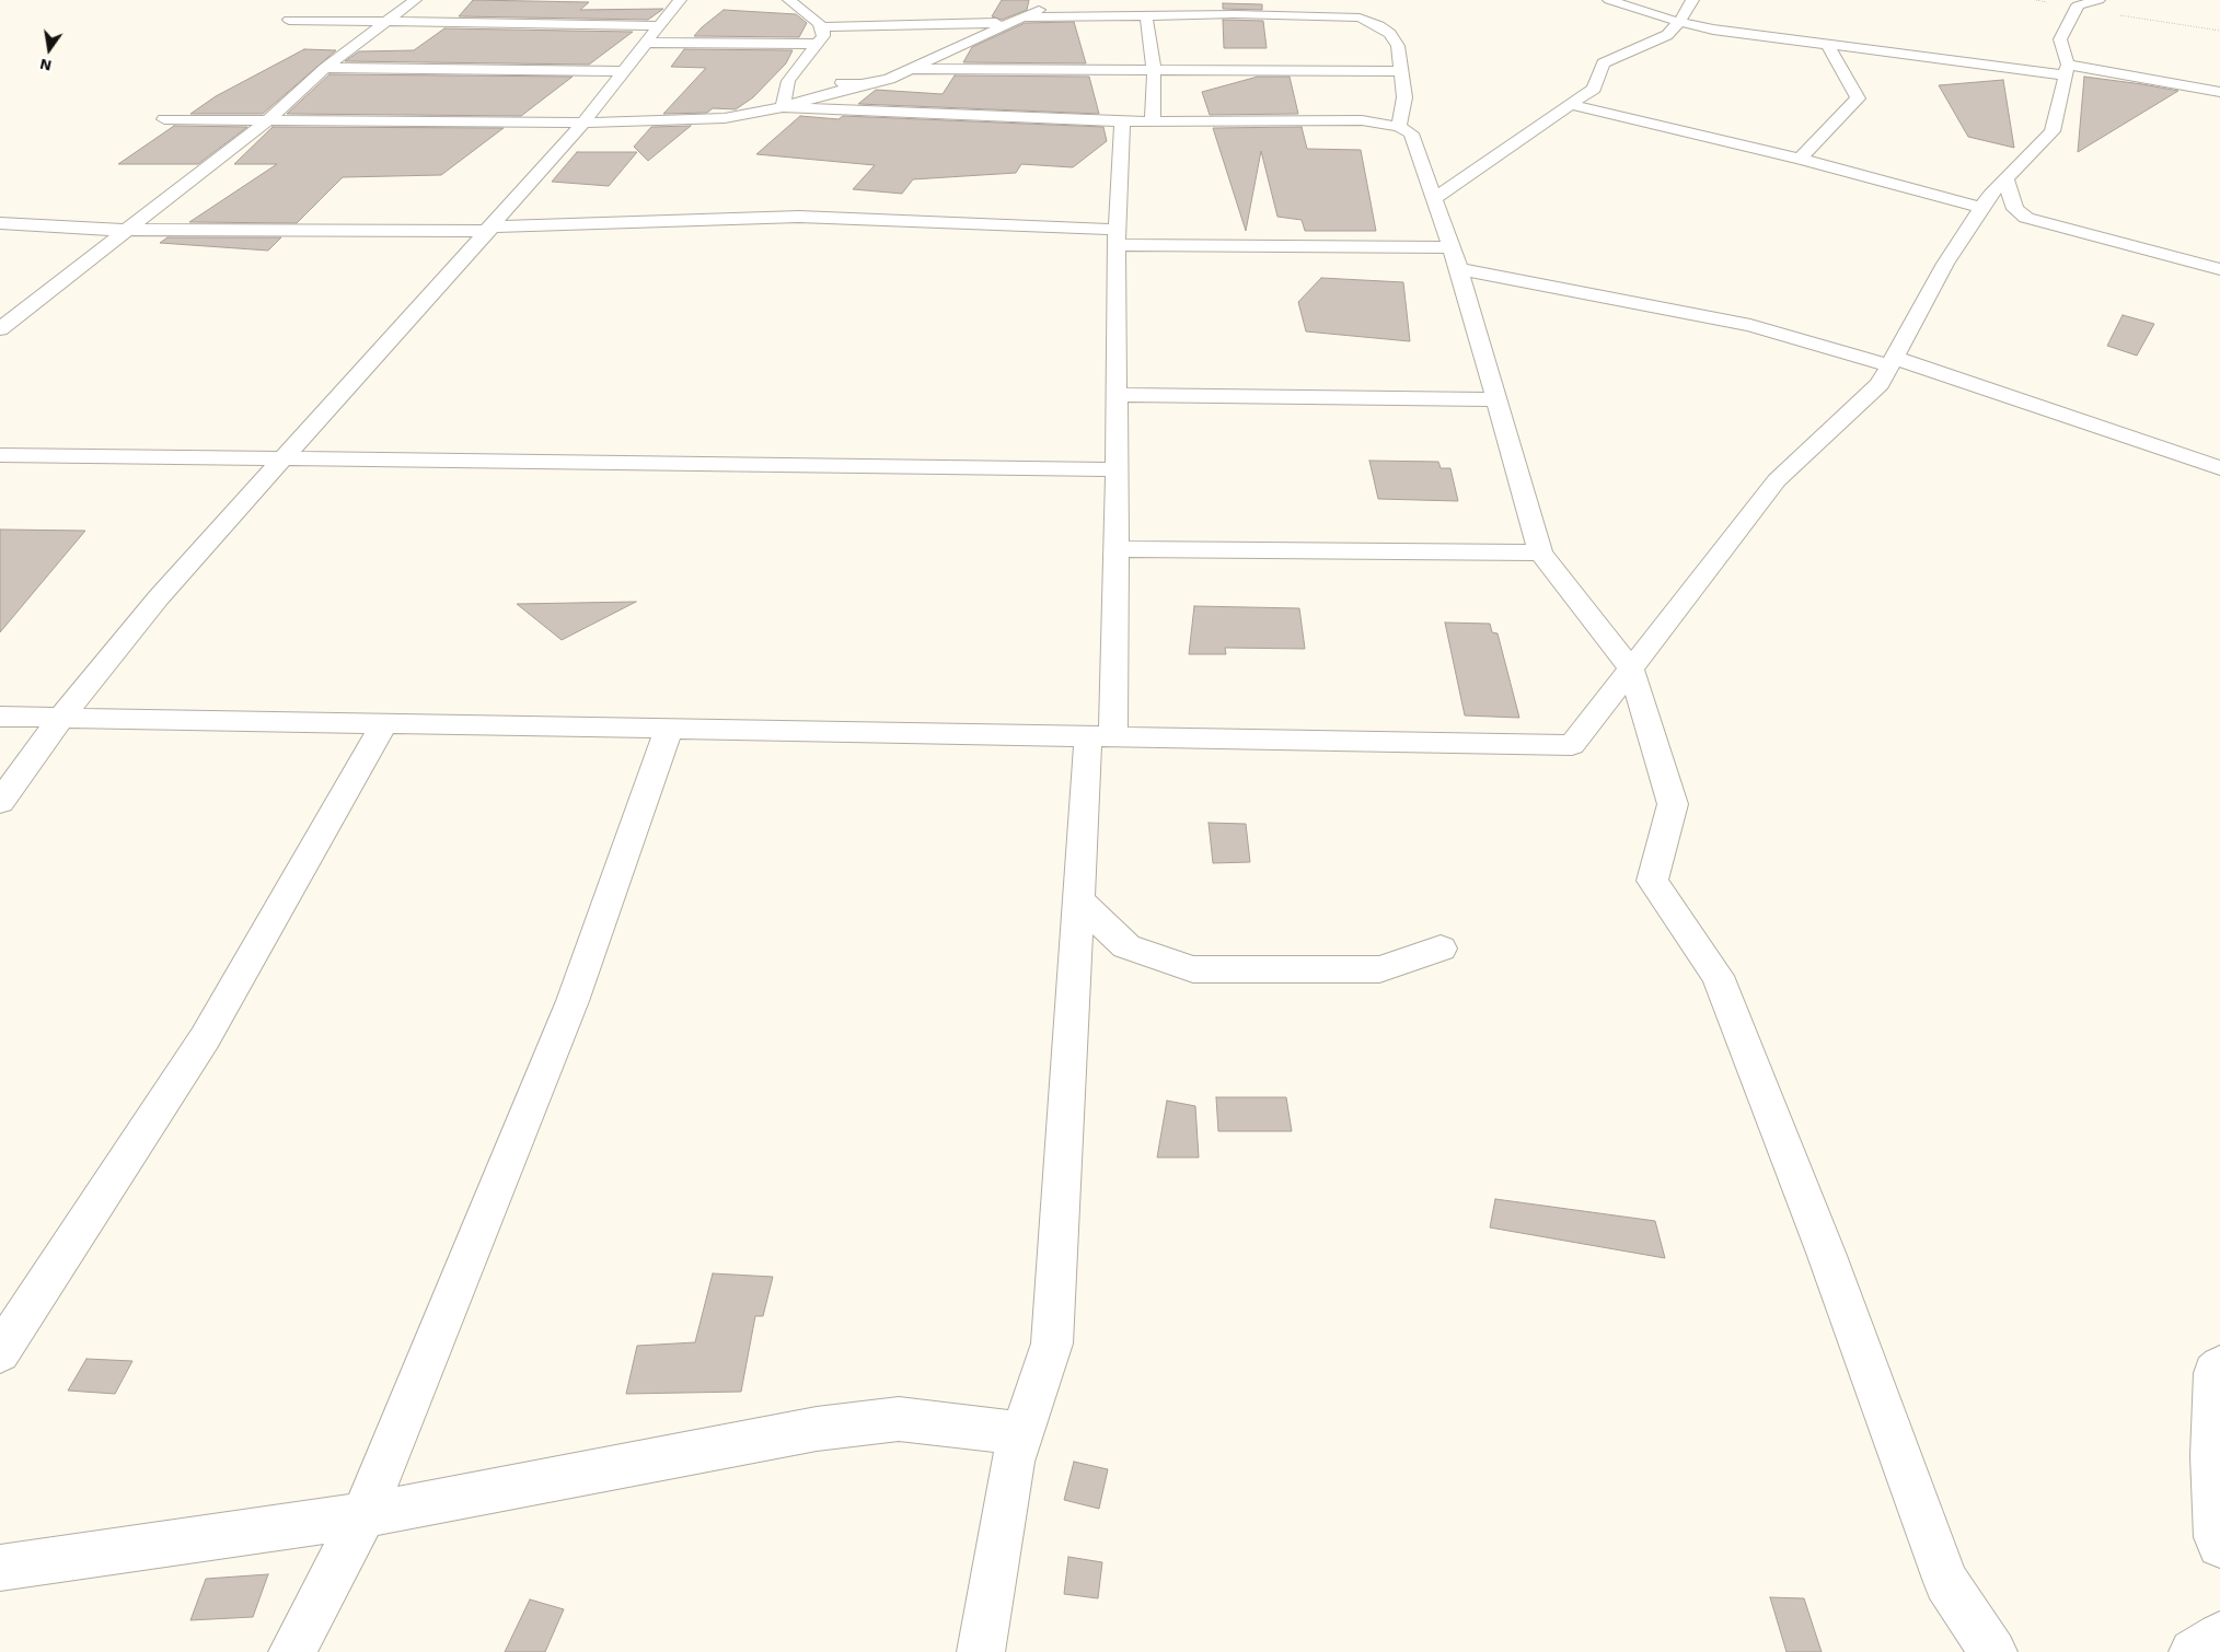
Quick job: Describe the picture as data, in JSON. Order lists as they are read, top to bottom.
{
  "north": "bottom"
}
